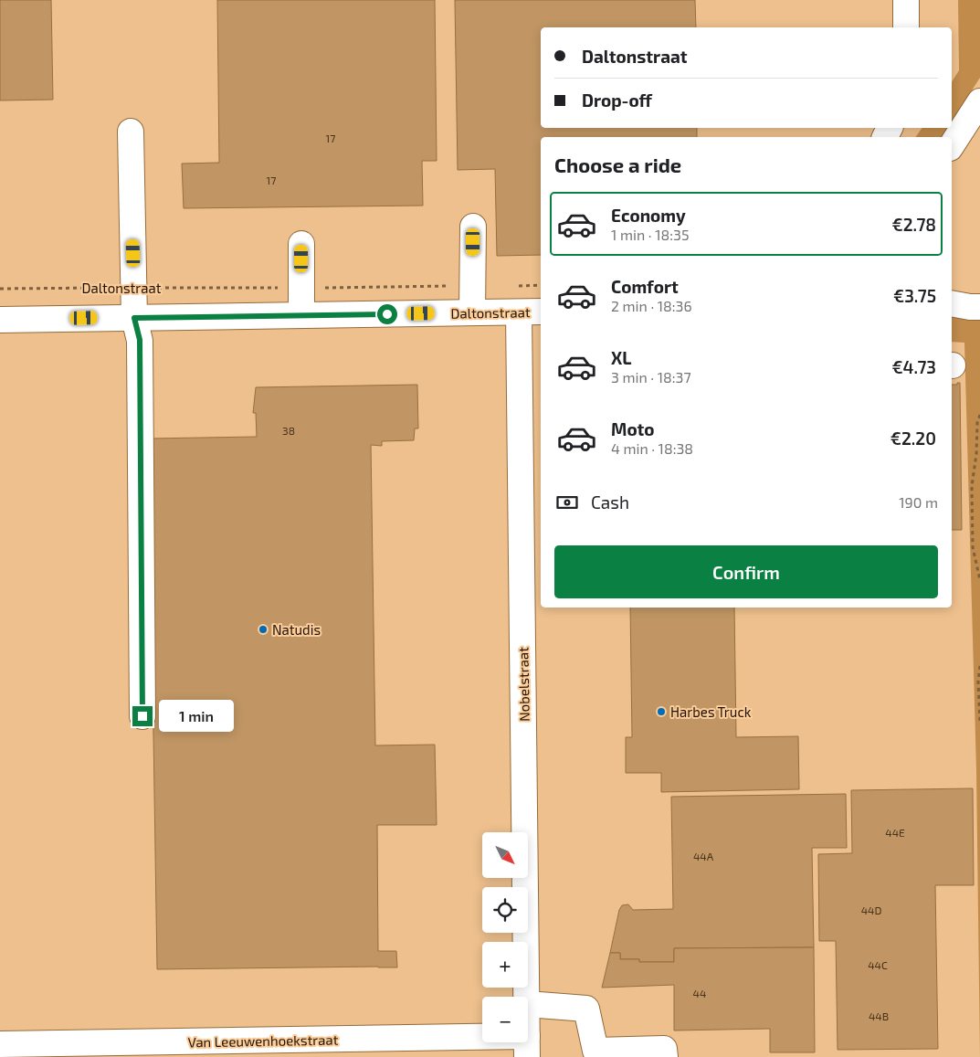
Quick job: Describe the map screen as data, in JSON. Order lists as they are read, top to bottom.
{
  "streets": {
    "street": ["Daltonstraat", "Nobelstraat", "Van Leeuwenhoekstraat"]
  },
  "crossings": [
    ["Daltonstraat", "Nobelstraat"]
  ],
  "places": ["Natudis", "Harbes Truck"],
  "house_numbers": [
    "17",
    "17",
    "38",
    "44E",
    "44A",
    "44D",
    "44C",
    "44",
    "44B"
  ],
  "north": "bottom right",
  "page": {
    "banner": ["Daltonstraat", "Drop-off"],
    "heading": "Choose a ride",
    "list": [
      {
        "name": "Economy",
        "note": "1 min · 18:35",
        "value": "€2.78"
      },
      {
        "name": "Comfort",
        "note": "2 min · 18:36",
        "value": "€3.75"
      },
      {
        "name": "XL",
        "note": "3 min · 18:37",
        "value": "€4.73"
      },
      {
        "name": "Moto",
        "note": "4 min · 18:38",
        "value": "€2.20"
      }
    ],
    "pay": ["Cash", "190 m"],
    "buttons": "Confirm",
    "bubble": "1 min",
    "map_buttons": ["+", "−"]
  }
}
